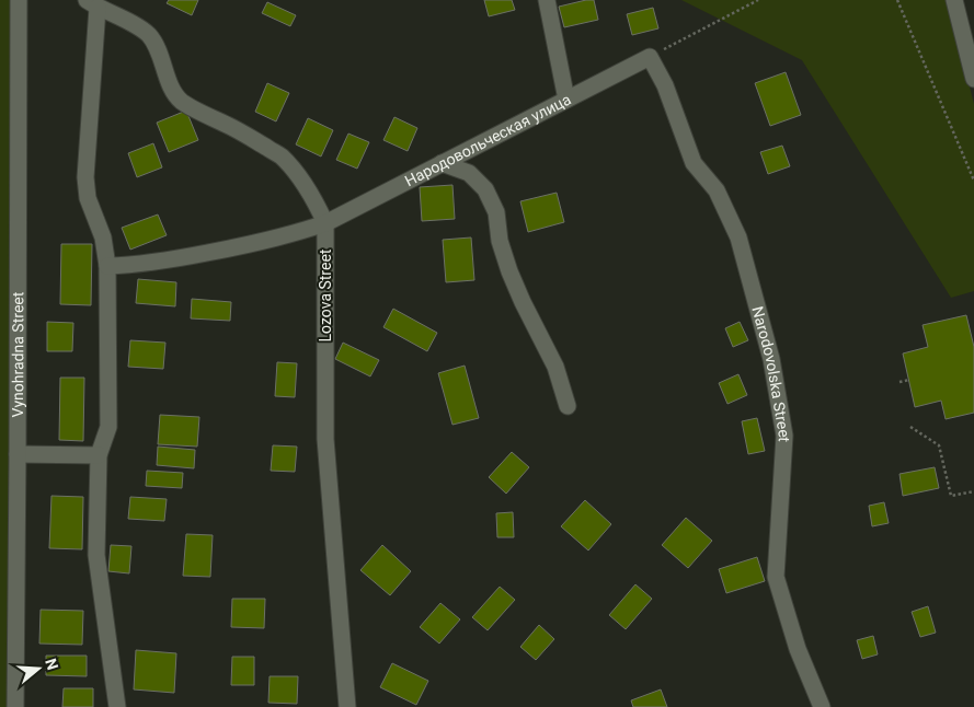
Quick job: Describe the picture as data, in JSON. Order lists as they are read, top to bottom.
{
  "streets": {
    "street": [
      "Народовольческая улица",
      "Lozova Street",
      "Vynohradna Street",
      "Narodovolska Street"
    ]
  },
  "crossings": [
    ["Народовольческая улица", "Lozova Street"],
    ["Народовольческая улица", "Narodovolska Street"]
  ],
  "north": "right"
}
